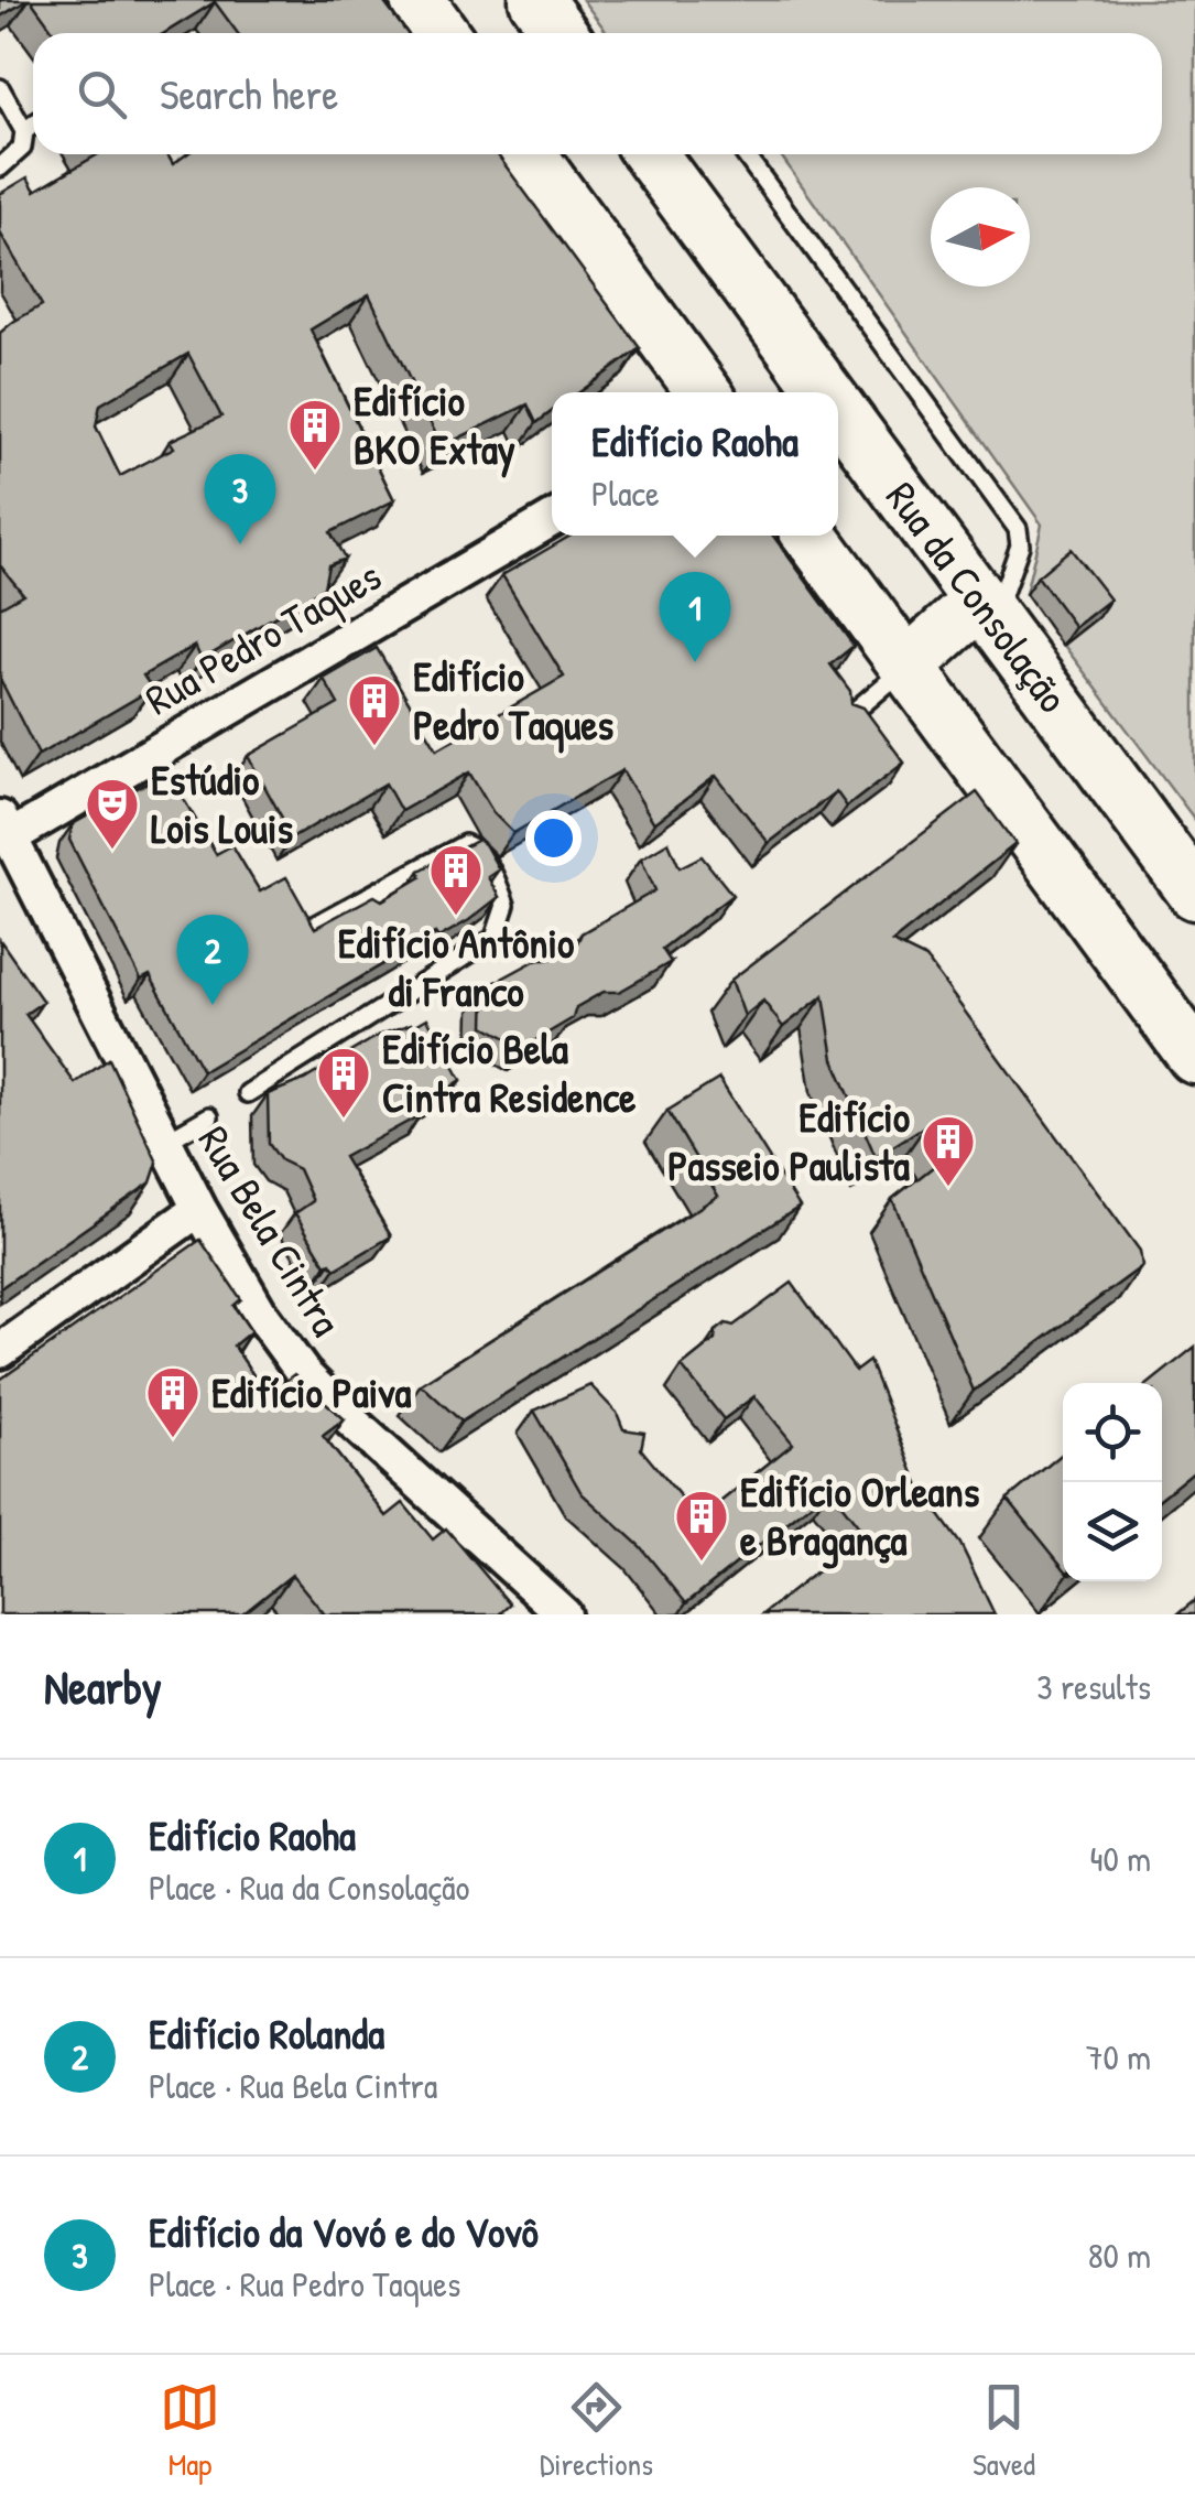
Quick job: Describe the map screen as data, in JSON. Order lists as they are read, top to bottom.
{
  "streets": {
    "main road": ["Rua da Consolação"],
    "street": ["Rua Pedro Taques", "Rua Bela Cintra"]
  },
  "crossings": [
    ["Rua Pedro Taques", "Rua Bela Cintra"]
  ],
  "places": {
    "building": [
      "Edifício BKO Extay",
      "Edifício Pedro Taques",
      "Edifício Antônio di Franco",
      "Edifício Bela Cintra Residence",
      "Edifício Passeio Paulista",
      "Edifício Paiva",
      "Edifício Orleans e Bragança"
    ],
    "theatre": ["Estúdio Lois Louis"]
  },
  "north": "right",
  "page": {
    "search": "Search here",
    "popup": ["Edifício Raoha", "Place"],
    "pins": ["3", "1", "2"],
    "heading": ["Nearby", "3 results"],
    "list": [
      {
        "mark": "1",
        "name": "Edifício Raoha",
        "note": "Place · Rua da Consolação",
        "value": "40 m"
      },
      {
        "mark": "2",
        "name": "Edifício Rolanda",
        "note": "Place · Rua Bela Cintra",
        "value": "70 m"
      },
      {
        "mark": "3",
        "name": "Edifício da Vovó e do Vovô",
        "note": "Place · Rua Pedro Taques",
        "value": "80 m"
      }
    ],
    "nav": ["Map", "Directions", "Saved"]
  }
}
